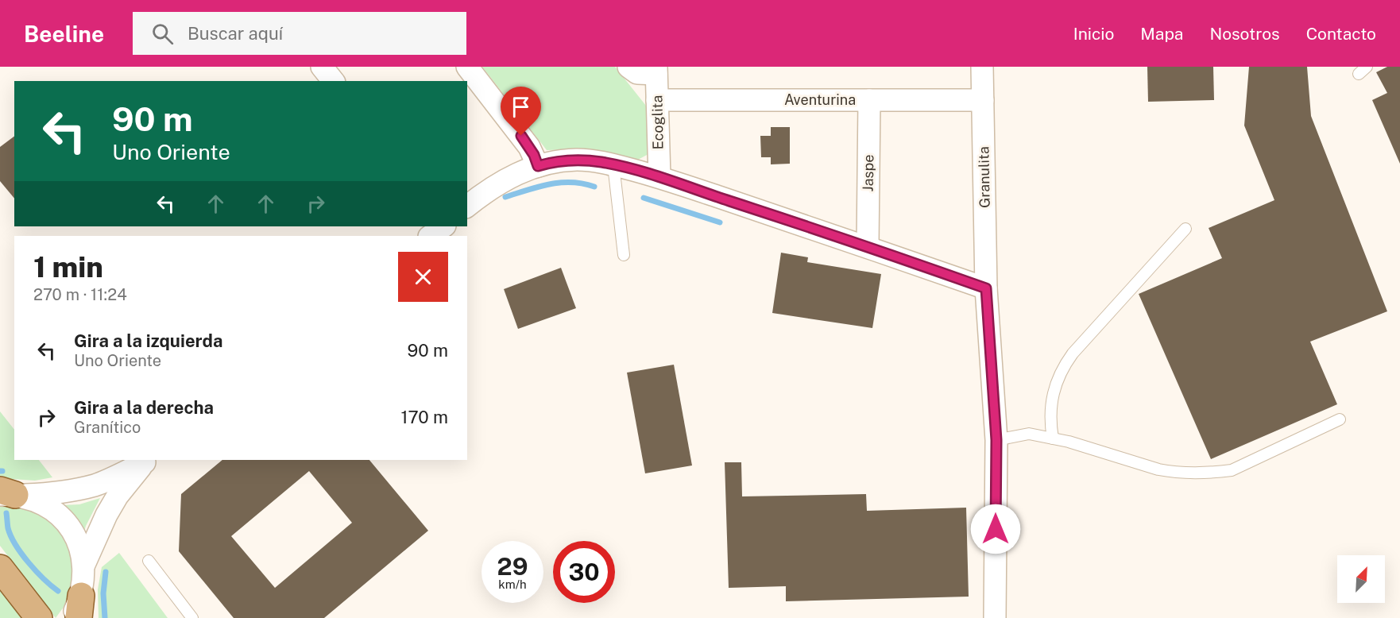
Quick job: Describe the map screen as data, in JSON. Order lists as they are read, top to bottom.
{
  "streets": {
    "street": [
      "Aventurina",
      "Ecoglita",
      "Jaspe",
      "Granulita"
    ]
  },
  "crossings": [
    ["Aventurina", "Ecoglita"],
    ["Aventurina", "Jaspe"],
    ["Aventurina", "Granulita"]
  ],
  "north": "top right",
  "page": {
    "header": "Beeline",
    "search": "Buscar aquí",
    "nav": [
      "Inicio",
      "Mapa",
      "Nosotros",
      "Contacto"
    ],
    "turn": ["90 m", "Uno Oriente"],
    "heading": ["1 min", "270 m · 11:24"],
    "list": [
      {
        "name": "Gira a la izquierda",
        "note": "Uno Oriente",
        "value": "90 m"
      },
      {
        "name": "Gira a la derecha",
        "note": "Granítico",
        "value": "170 m"
      }
    ],
    "speed": "29 km/h",
    "limit": "30"
  }
}
